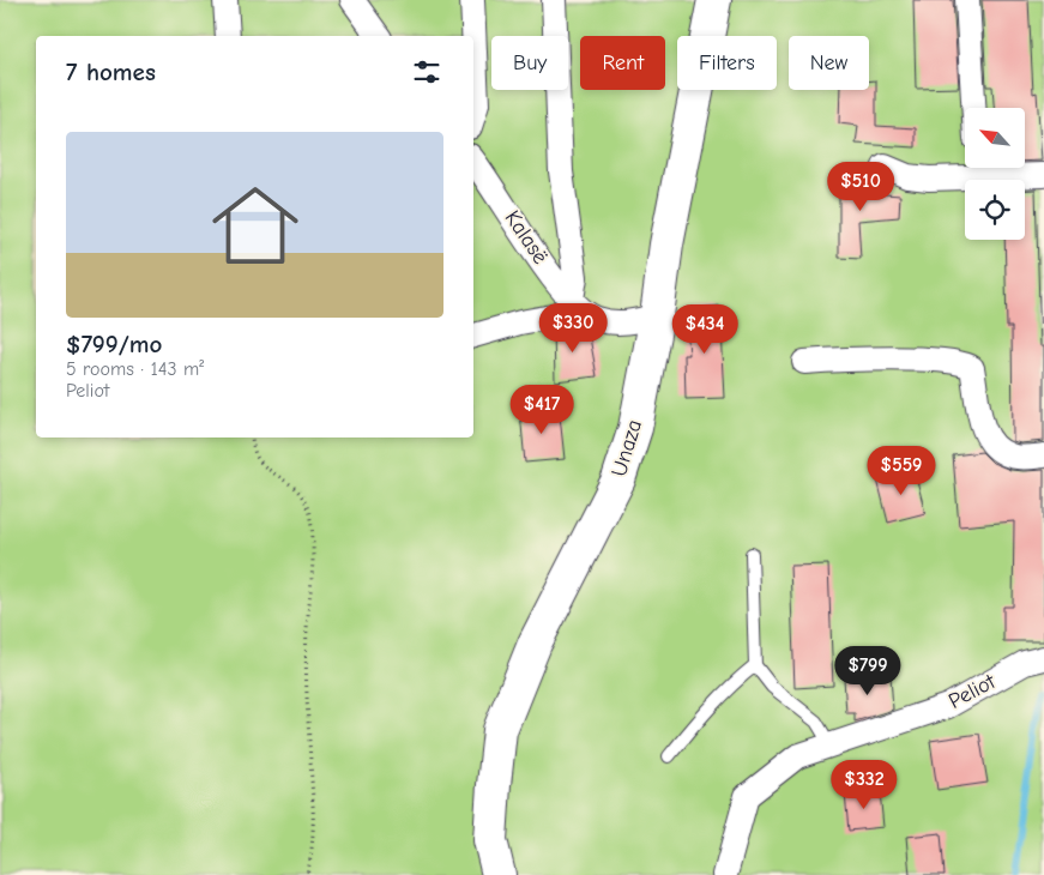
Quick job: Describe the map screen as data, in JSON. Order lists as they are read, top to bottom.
{
  "streets": {
    "main road": ["Unaza"],
    "street": ["Kalasë", "Peliot"]
  },
  "crossings": [
    ["Kalasë", "Unaza"]
  ],
  "north": "top left",
  "page": {
    "chip": [
      "Buy",
      "Rent",
      "Filters",
      "New"
    ],
    "heading": "7 homes",
    "list": [
      {
        "name": "$799/mo",
        "note": "5 rooms · 143 m² · Peliot"
      }
    ],
    "price": [
      "$510",
      "$330",
      "$434",
      "$417",
      "$559",
      "$799",
      "$332"
    ]
  }
}
